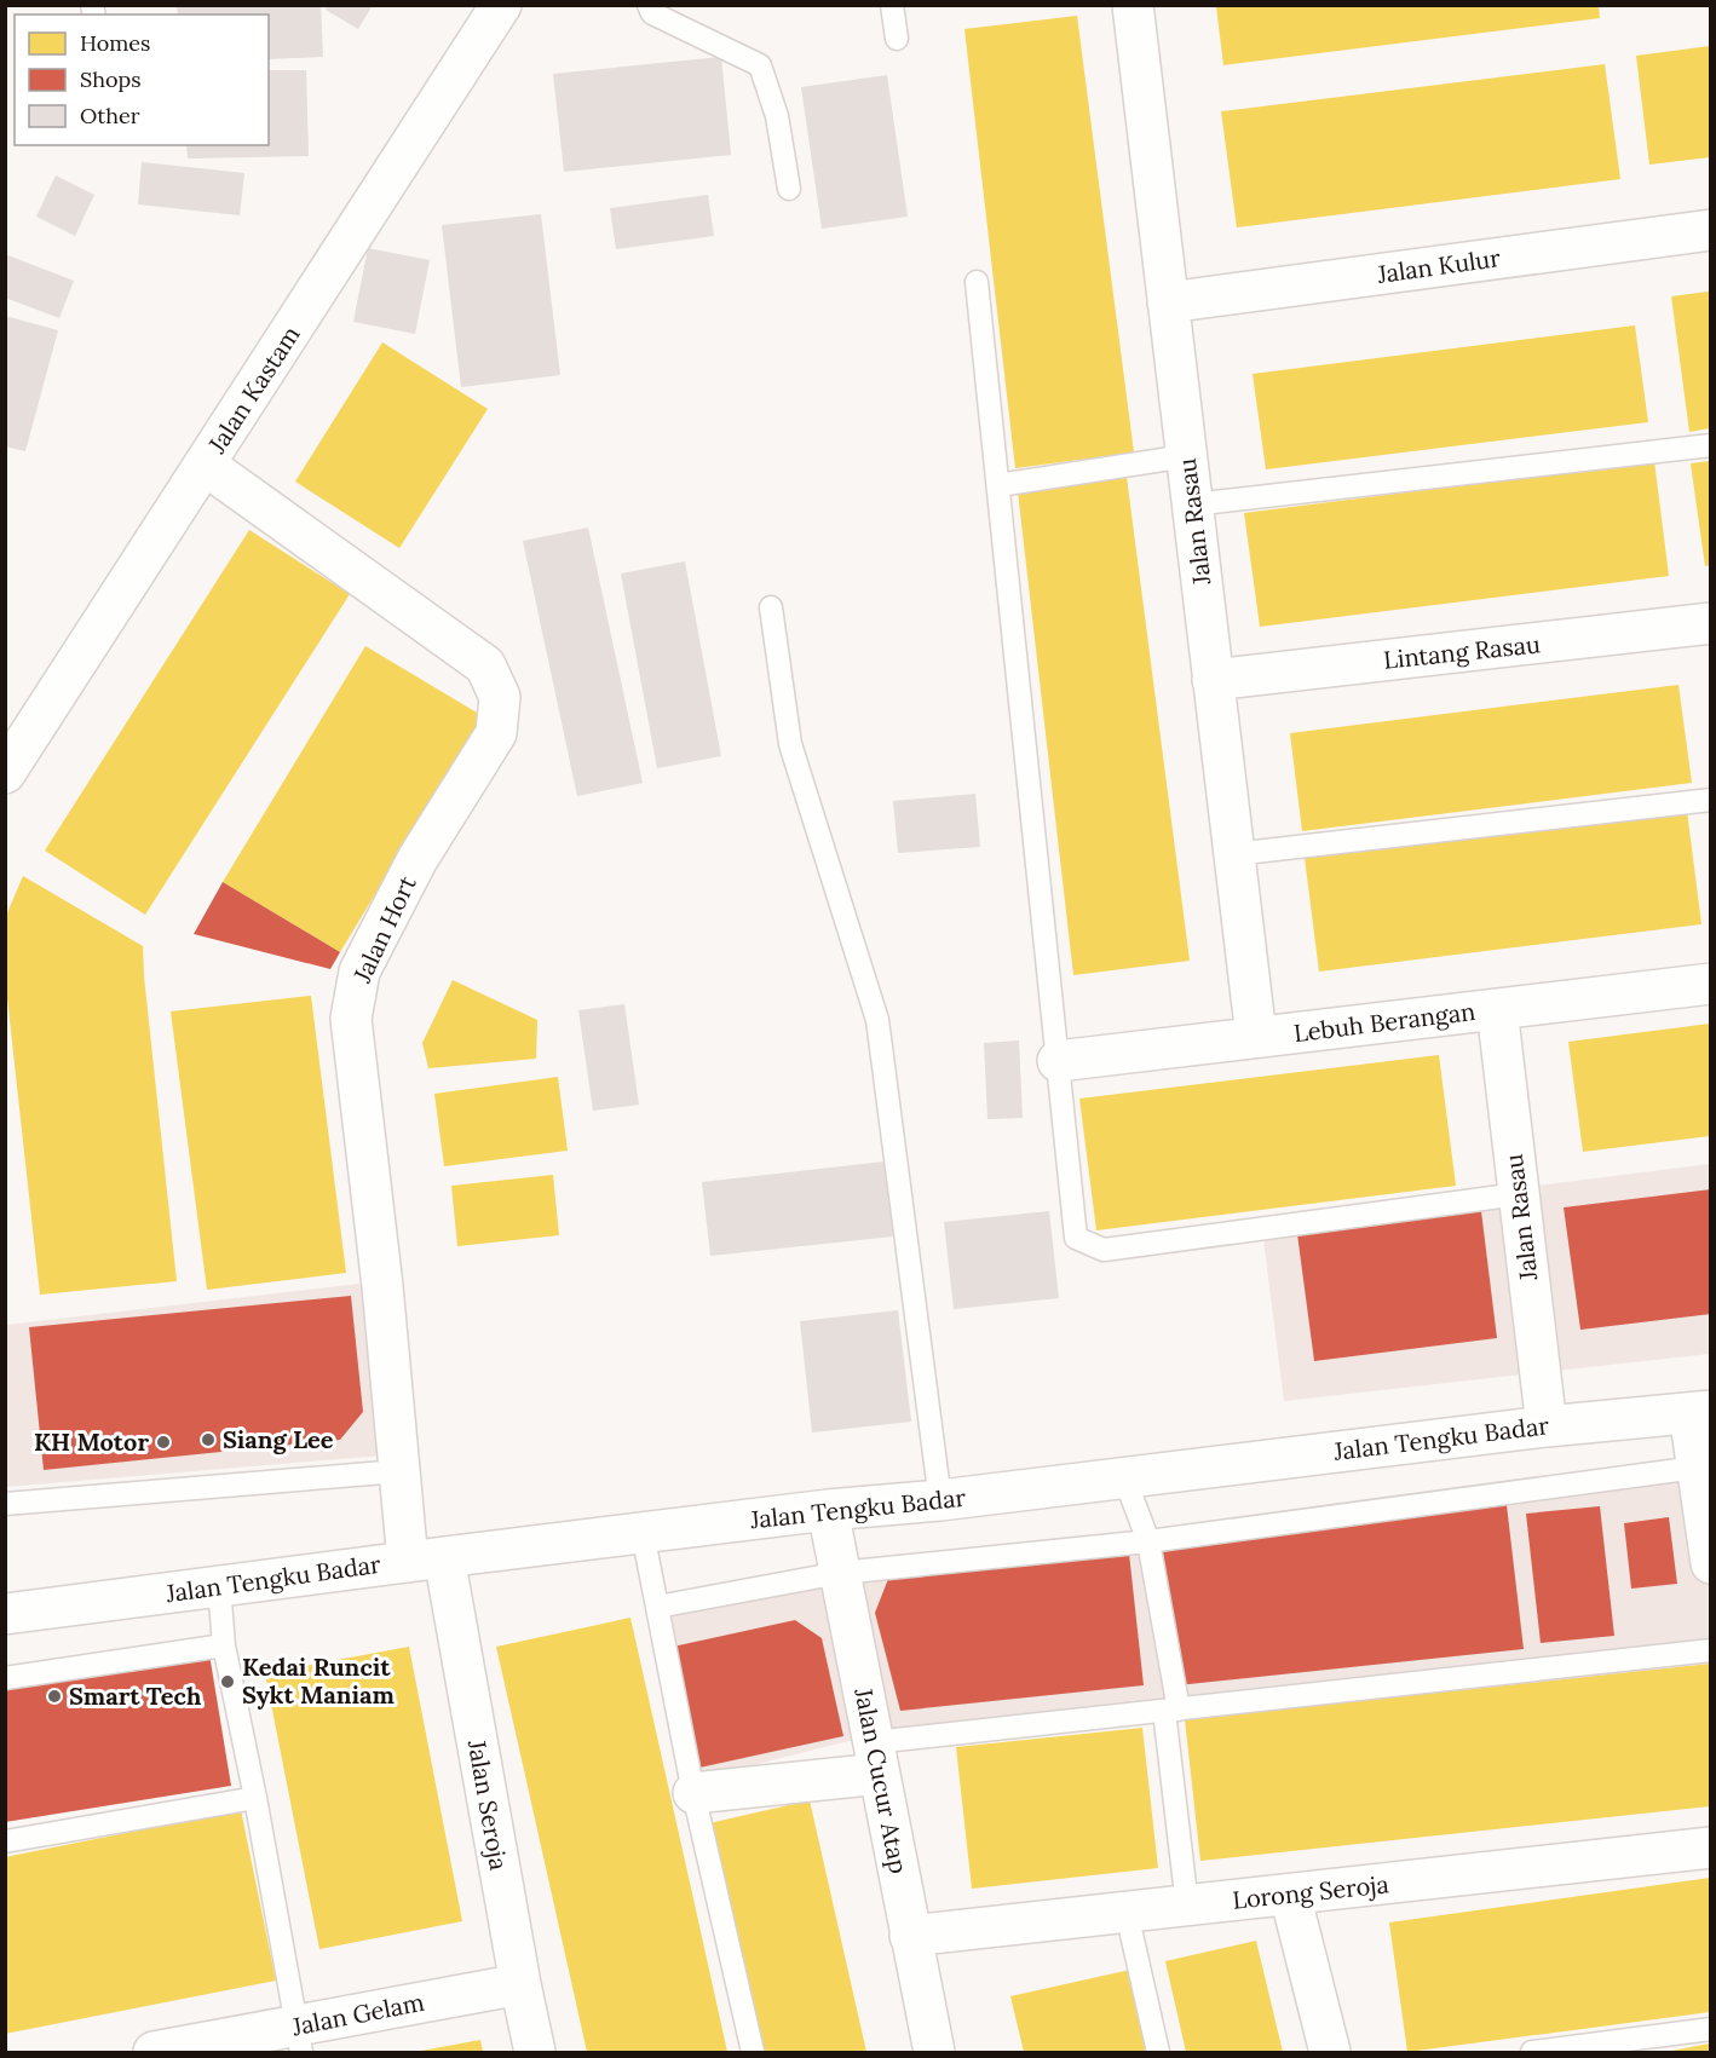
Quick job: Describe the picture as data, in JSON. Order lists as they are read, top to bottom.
{
  "streets": {
    "street": [
      "Jalan Kulur",
      "Jalan Kastam",
      "Jalan Rasau",
      "Lintang Rasau",
      "Jalan Hort",
      "Lebuh Berangan",
      "Jalan Tengku Badar",
      "Jalan Cucur Atap",
      "Jalan Seroja",
      "Lorong Seroja",
      "Jalan Gelam"
    ]
  },
  "crossings": [
    ["Jalan Kulur", "Jalan Rasau"],
    ["Jalan Kastam", "Jalan Hort"],
    ["Jalan Rasau", "Lintang Rasau"],
    ["Jalan Rasau", "Lebuh Berangan"],
    ["Jalan Rasau", "Jalan Tengku Badar"],
    ["Jalan Hort", "Jalan Tengku Badar"],
    ["Jalan Hort", "Jalan Seroja"],
    ["Jalan Tengku Badar", "Jalan Cucur Atap"],
    ["Jalan Tengku Badar", "Jalan Seroja"],
    ["Jalan Cucur Atap", "Lorong Seroja"],
    ["Jalan Seroja", "Jalan Gelam"]
  ],
  "places": [
    "Siang Lee",
    "KH Motor",
    "Kedai Runcit Sykt Maniam",
    "Smart Tech"
  ],
  "legend": ["Homes", "Shops", "Other"]
}
